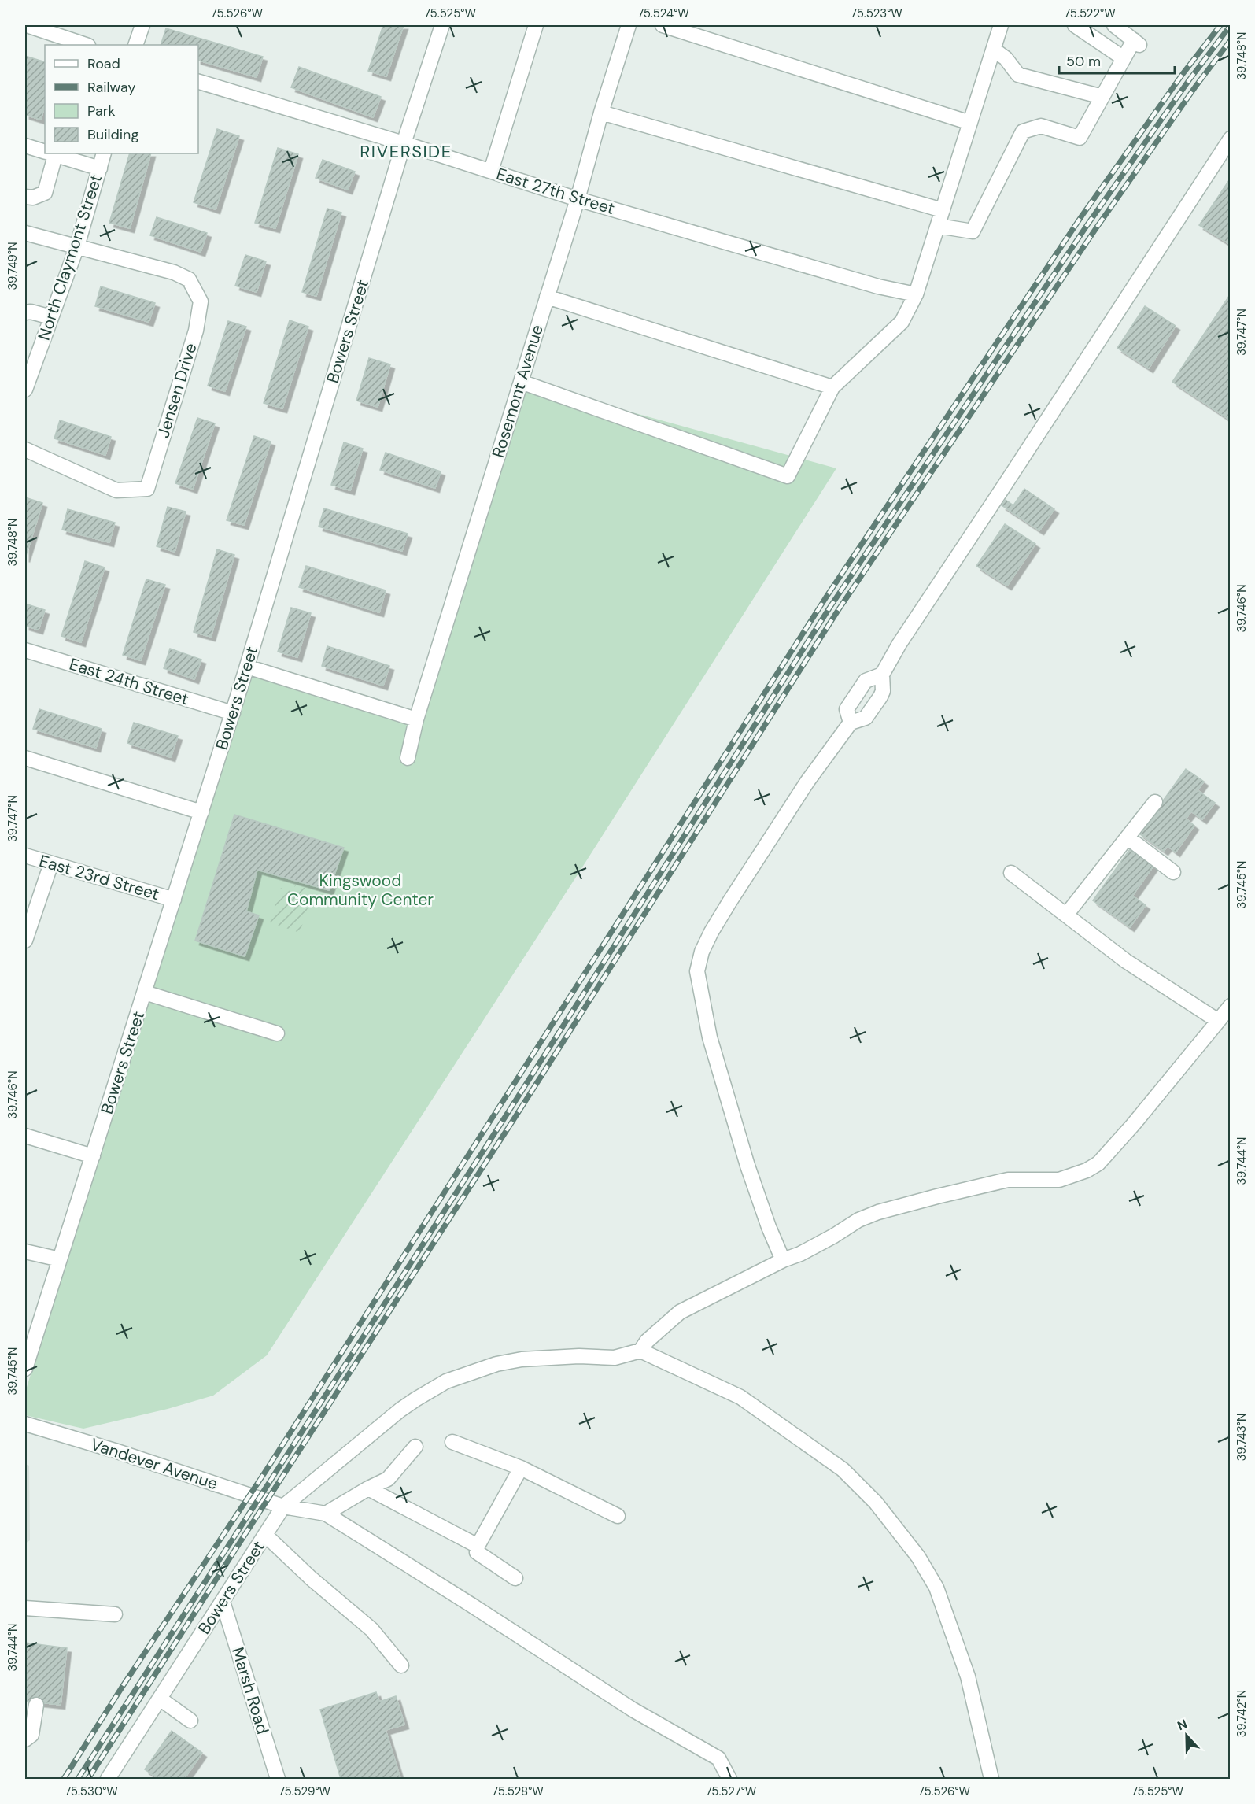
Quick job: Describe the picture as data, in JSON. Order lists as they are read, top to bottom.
{
  "streets": {
    "street": [
      "East 27th Street",
      "North Claymont Street",
      "Bowers Street",
      "Jensen Drive",
      "Rosemont Avenue",
      "East 24th Street",
      "East 23rd Street",
      "Vandever Avenue",
      "Marsh Road"
    ]
  },
  "crossings": [
    ["East 27th Street", "Bowers Street"],
    ["East 27th Street", "Rosemont Avenue"],
    ["North Claymont Street", "Jensen Drive"],
    ["Bowers Street", "East 24th Street"],
    ["Bowers Street", "East 23rd Street"],
    ["Bowers Street", "Vandever Avenue"],
    ["Bowers Street", "Marsh Road"]
  ],
  "districts": ["RIVERSIDE"],
  "parks": ["Kingswood Community Center"],
  "legend": [
    "Road",
    "Railway",
    "Park",
    "Building"
  ],
  "scale_bar": "50 m",
  "north": "top",
  "coordinates": [
    "75.526°W",
    "75.525°W",
    "75.524°W",
    "75.523°W",
    "75.522°W",
    "39.748°N",
    "39.749°N",
    "39.747°N",
    "39.746°N",
    "39.745°N",
    "39.744°N",
    "39.743°N",
    "39.742°N",
    "75.530°W",
    "75.529°W",
    "75.528°W",
    "75.527°W"
  ]
}
